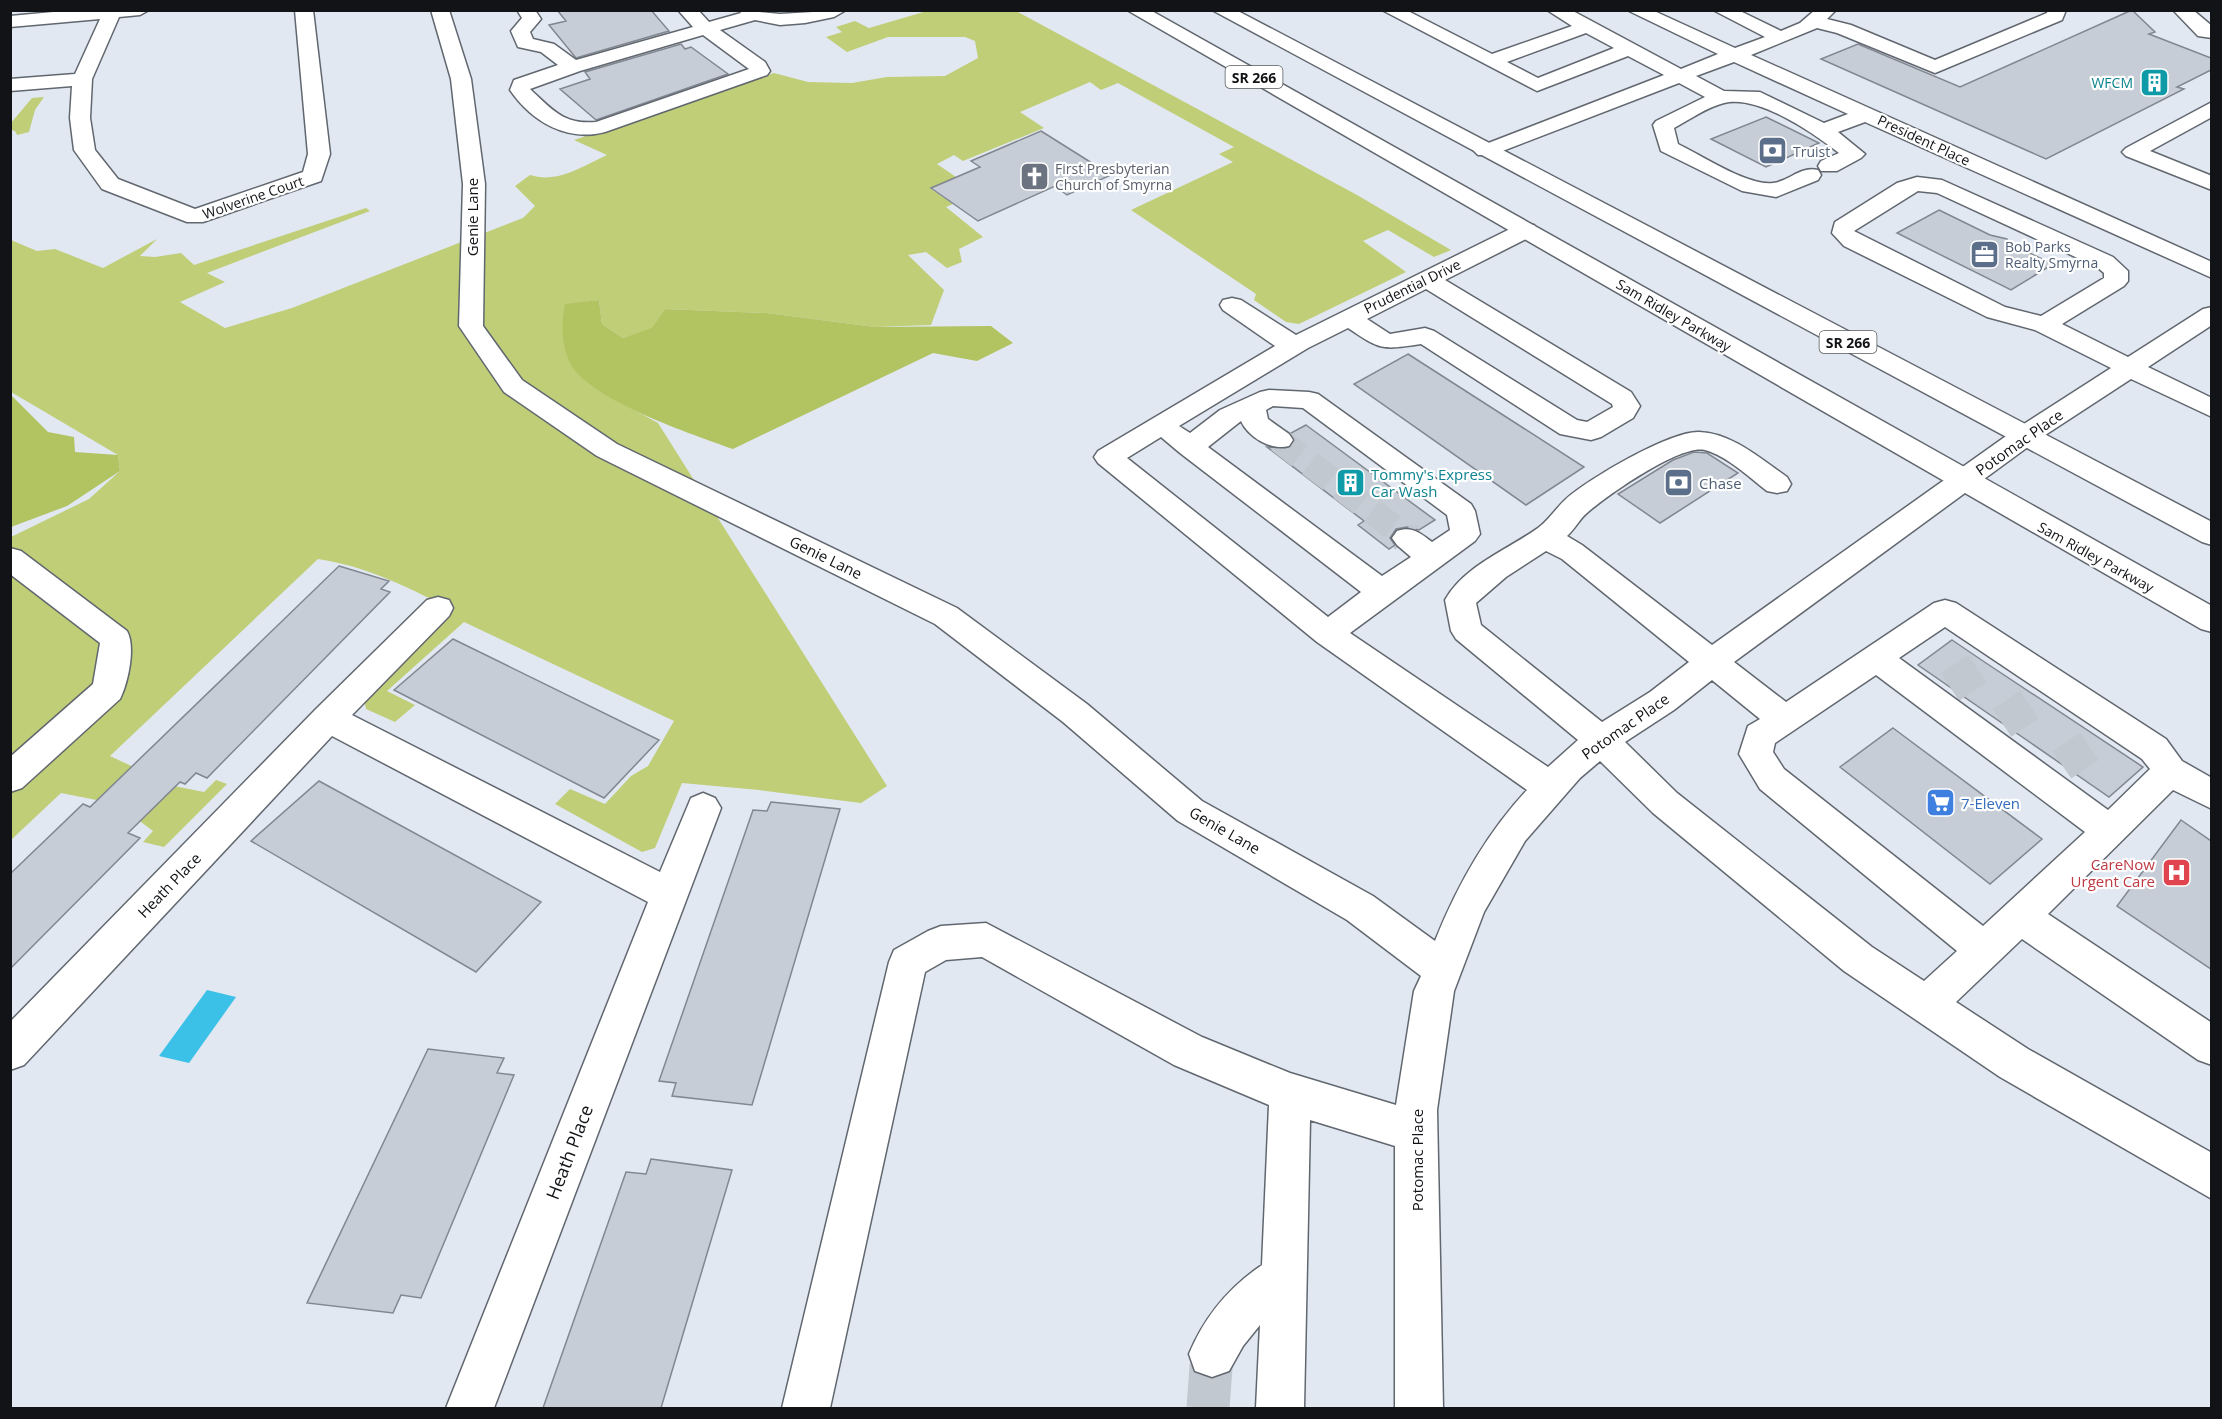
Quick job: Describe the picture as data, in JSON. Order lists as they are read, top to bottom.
{
  "streets": {
    "street": [
      "SR 266",
      "President Place",
      "Wolverine Court",
      "Genie Lane",
      "Prudential Drive",
      "Sam Ridley Parkway",
      "Potomac Place",
      "Heath Place"
    ]
  },
  "crossings": [
    ["SR 266", "Potomac Place"],
    ["Genie Lane", "Potomac Place"],
    ["Prudential Drive", "Sam Ridley Parkway"],
    ["Sam Ridley Parkway", "Potomac Place"]
  ],
  "places": {
    "building": ["WFCM", "Tommy's Express Car Wash"],
    "bank": ["Truist", "Chase"],
    "church": ["First Presbyterian Church of Smyrna"],
    "office": ["Bob Parks Realty Smyrna"],
    "supermarket": ["7-Eleven"],
    "hospital": ["CareNow Urgent Care"]
  }
}
